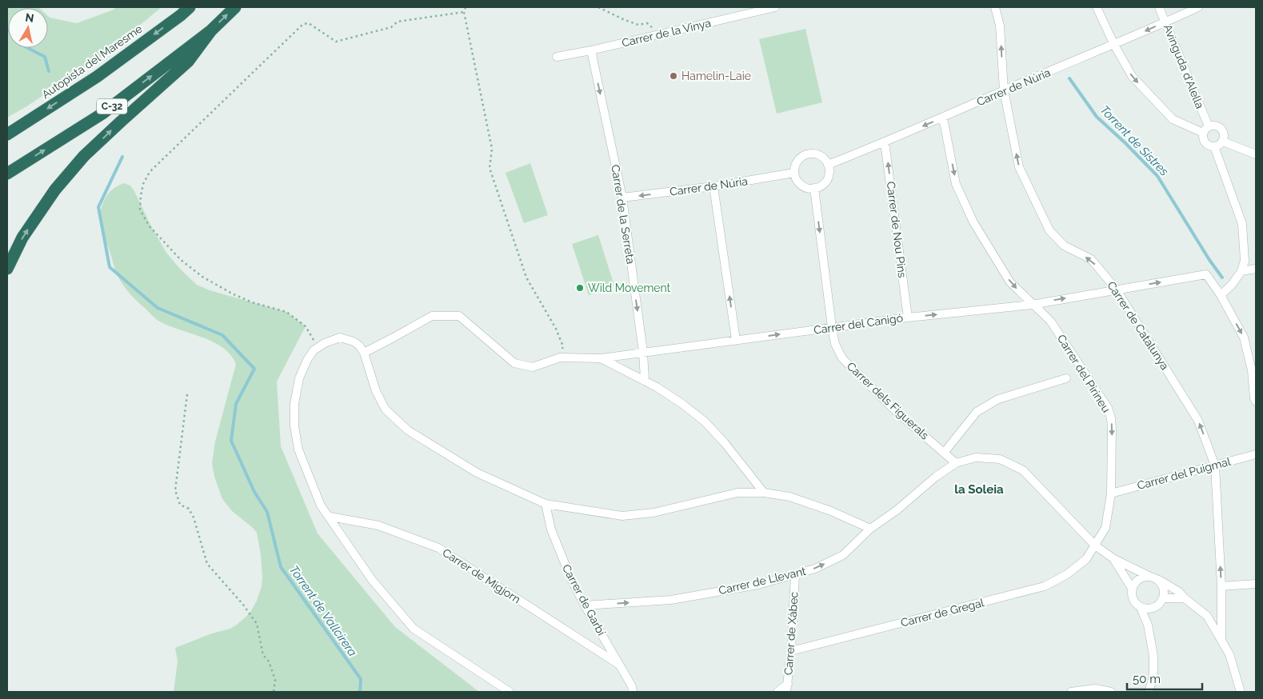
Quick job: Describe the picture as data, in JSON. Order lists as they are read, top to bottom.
{
  "streets": {
    "highway": ["Autopista del Maresme", "C-32"],
    "street": [
      "Carrer de la Vinya",
      "Avinguda d'Alella",
      "Carrer de Núria",
      "Carrer de la Serreta",
      "Carrer de Nou Pins",
      "Carrer del Canigó",
      "Carrer de Catalunya",
      "Carrer del Pirineu",
      "Carrer dels Figuerals",
      "Carrer del Puigmal",
      "Carrer de Migjorn",
      "Carrer de Llevant",
      "Carrer de Garbí",
      "Carrer de Gregal",
      "Carrer de Xàbec"
    ]
  },
  "crossings": [
    ["Carrer de la Vinya", "Carrer de la Serreta"],
    ["Avinguda d'Alella", "Carrer de Núria"],
    ["Carrer de Núria", "Carrer de la Serreta"],
    ["Carrer de Núria", "Carrer de Nou Pins"],
    ["Carrer de Núria", "Carrer de Catalunya"],
    ["Carrer de Núria", "Carrer del Pirineu"],
    ["Carrer de Núria", "Carrer dels Figuerals"],
    ["Carrer de la Serreta", "Carrer del Canigó"],
    ["Carrer de Nou Pins", "Carrer del Canigó"],
    ["Carrer del Canigó", "Carrer de Catalunya"],
    ["Carrer del Canigó", "Carrer del Pirineu"],
    ["Carrer del Canigó", "Carrer dels Figuerals"],
    ["Carrer de Catalunya", "Carrer del Puigmal"],
    ["Carrer del Pirineu", "Carrer del Puigmal"],
    ["Carrer del Pirineu", "Carrer de Llevant"],
    ["Carrer del Pirineu", "Carrer de Gregal"],
    ["Carrer dels Figuerals", "Carrer de Llevant"],
    ["Carrer de Migjorn", "Carrer de Garbí"],
    ["Carrer de Llevant", "Carrer de Garbí"],
    ["Carrer de Llevant", "Carrer de Gregal"],
    ["Carrer de Llevant", "Carrer de Xàbec"],
    ["Carrer de Gregal", "Carrer de Xàbec"]
  ],
  "one_way": [
    "Carrer de Núria",
    "Carrer de la Serreta",
    "Carrer de Nou Pins",
    "Carrer del Canigó",
    "Carrer de Catalunya",
    "Carrer del Pirineu",
    "Carrer dels Figuerals",
    "Carrer de Llevant"
  ],
  "districts": ["la Soleia"],
  "water": ["Torrent de Sistres", "Torrent de Vallcirera"],
  "places": ["Hamelin-Laie", "Wild Movement"],
  "scale_bar": "50 m",
  "north": "top"
}
